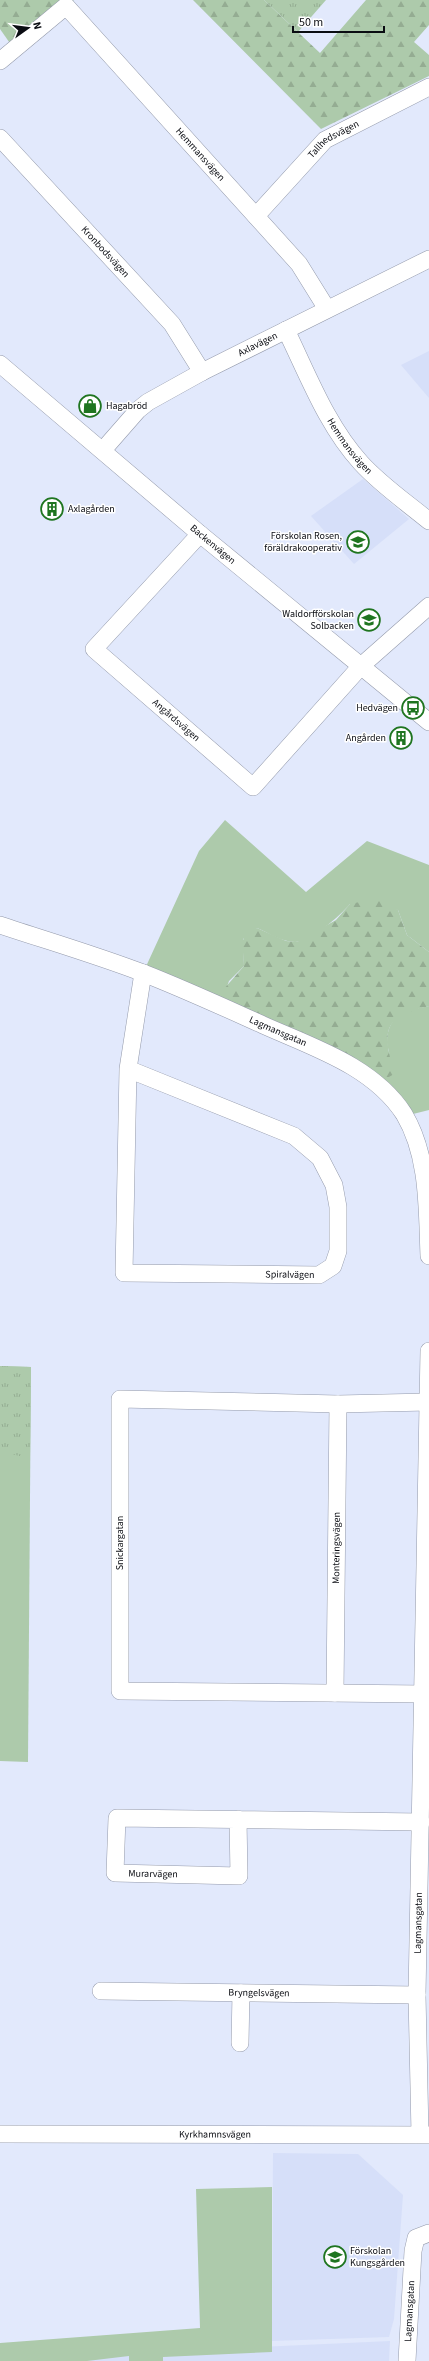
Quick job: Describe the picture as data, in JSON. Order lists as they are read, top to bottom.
{
  "streets": {
    "street": [
      "Tallhedsvägen",
      "Hemmansvägen",
      "Kronbodsvägen",
      "Axlavägen",
      "Backenvägen",
      "Angårdsvägen",
      "Lagmansgatan",
      "Spiralvägen",
      "Snickargatan",
      "Monteringsvägen",
      "Murarvägen",
      "Bryngelsvägen",
      "Kyrkhamnsvägen"
    ]
  },
  "crossings": [
    ["Tallhedsvägen", "Hemmansvägen"],
    ["Hemmansvägen", "Axlavägen"],
    ["Kronbodsvägen", "Axlavägen"],
    ["Axlavägen", "Backenvägen"],
    ["Backenvägen", "Angårdsvägen"],
    ["Lagmansgatan", "Spiralvägen"],
    ["Lagmansgatan", "Snickargatan"],
    ["Lagmansgatan", "Murarvägen"],
    ["Lagmansgatan", "Bryngelsvägen"],
    ["Lagmansgatan", "Kyrkhamnsvägen"],
    ["Snickargatan", "Monteringsvägen"]
  ],
  "places": {
    "shop": ["Hagabröd"],
    "building": ["Axlagården", "Angården"],
    "school or university": ["Förskolan Rosen, föräldrakooperativ", "Waldorfförskolan Solbacken", "Förskolan Kungsgården"],
    "bus stop": ["Hedvägen"]
  },
  "scale_bar": "50 m",
  "north": "right"
}
